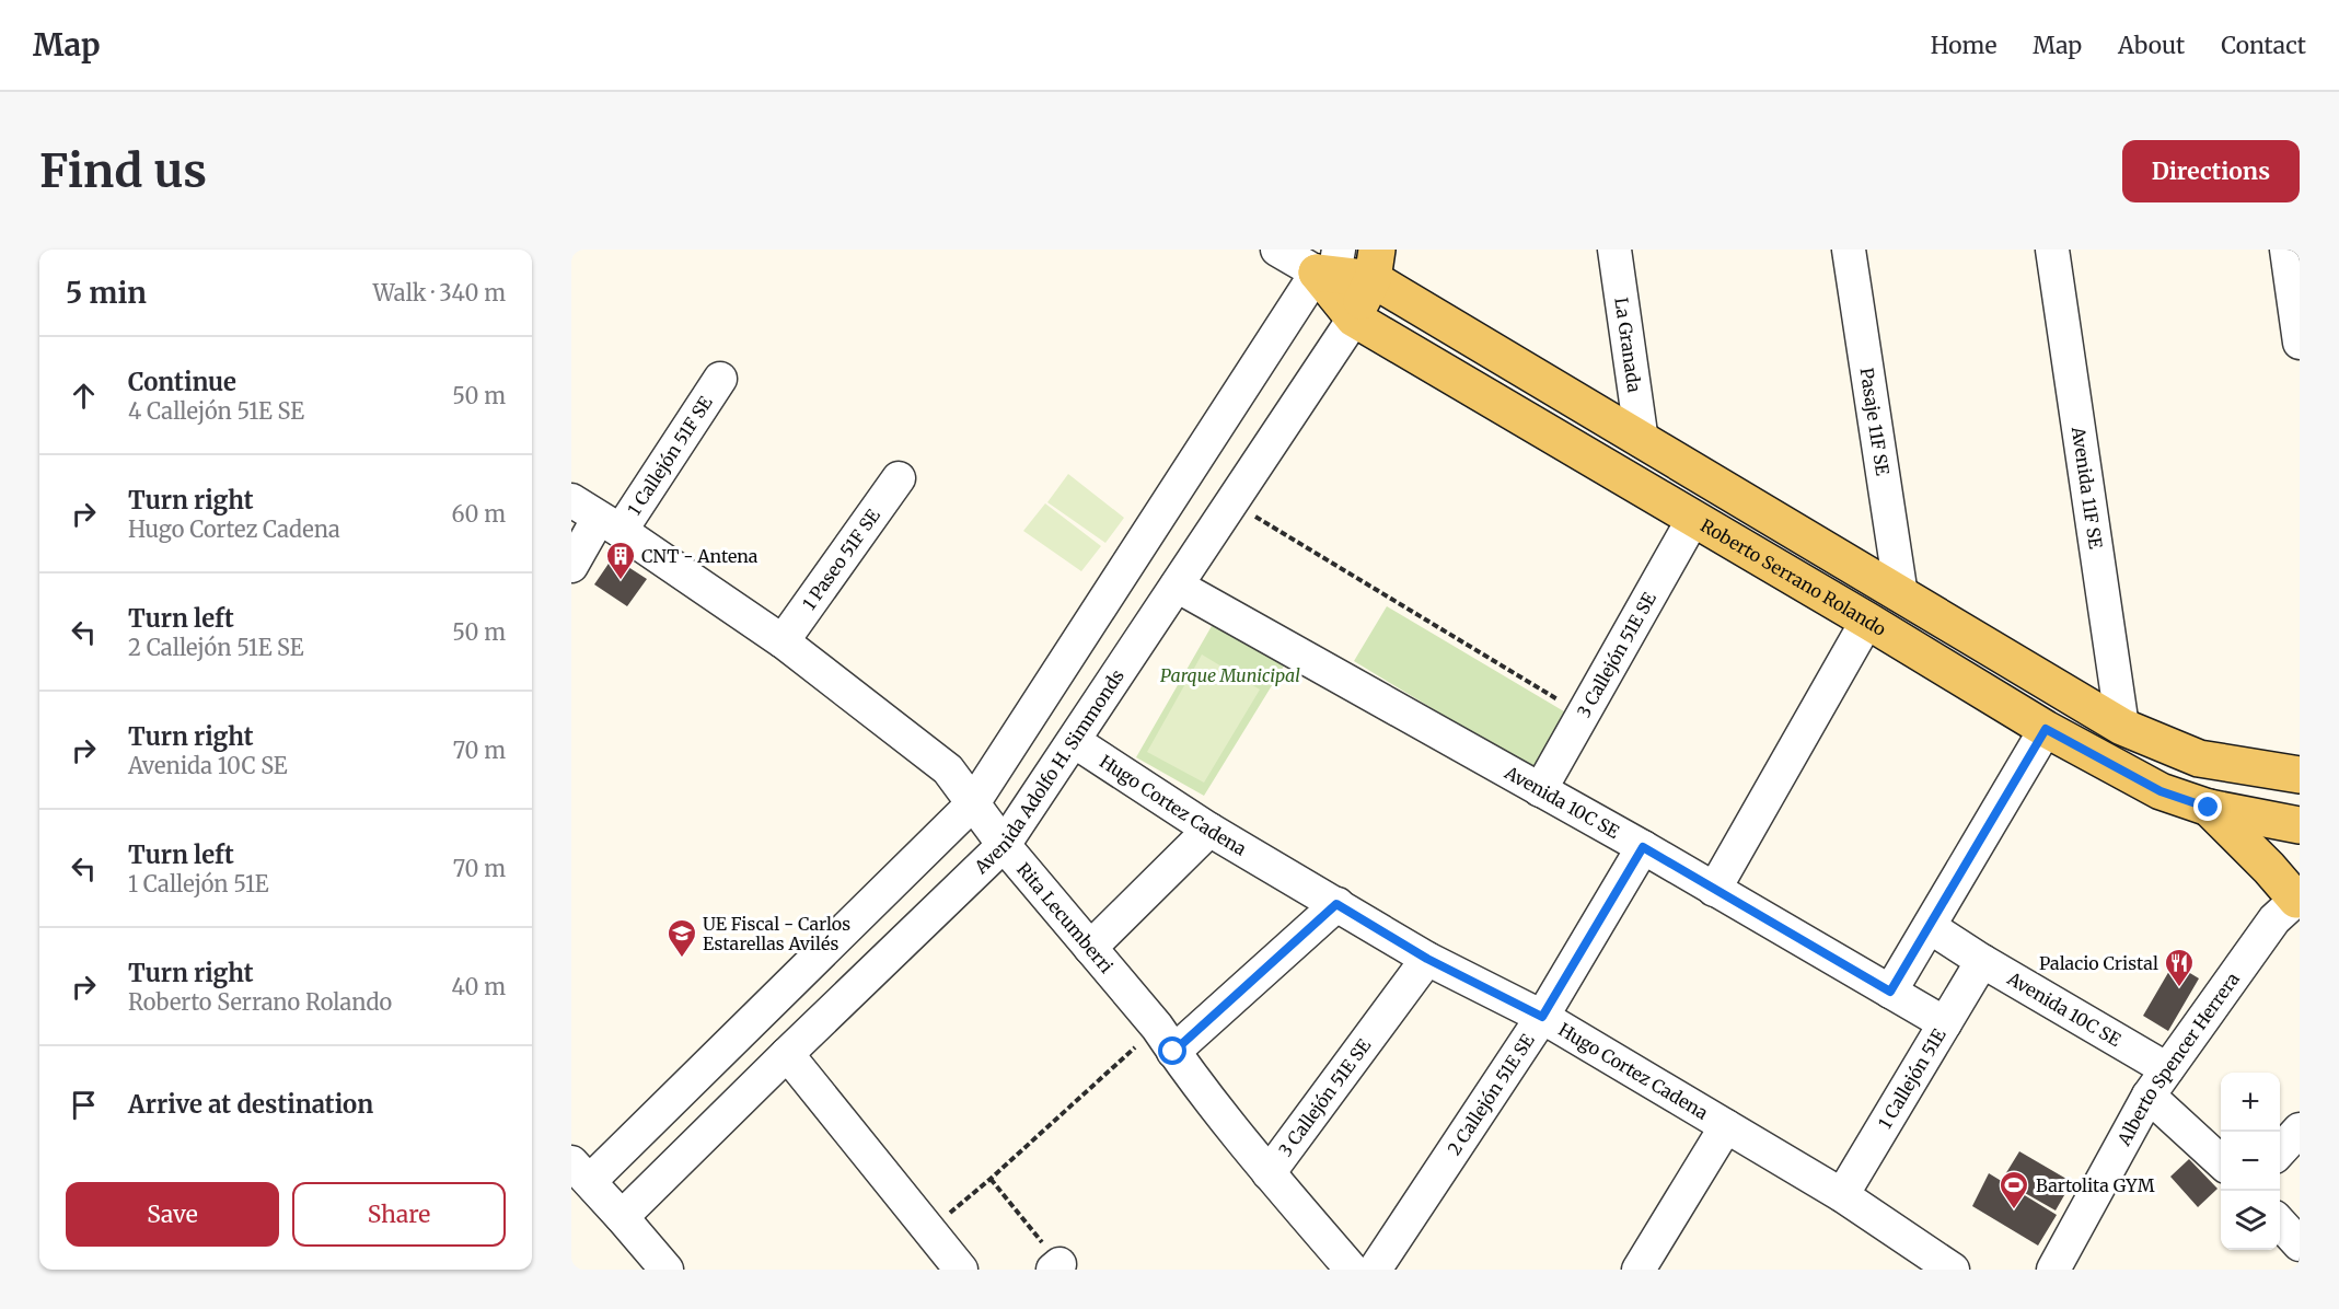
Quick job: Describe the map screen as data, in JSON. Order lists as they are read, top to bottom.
{
  "streets": {
    "main road": ["Roberto Serrano Rolando"],
    "street": [
      "La Granada",
      "Pasaje 11F SE",
      "1 Callejón 51F SE",
      "Avenida 11F SE",
      "1 Paseo 51F SE",
      "3 Callejón 51E SE",
      "Avenida Adolfo H. Simmonds",
      "Avenida 10C SE",
      "Hugo Cortez Cadena",
      "Rita Lecumberri",
      "Alberto Spencer Herrera",
      "1 Callejón 51E",
      "2 Callejón 51E SE"
    ]
  },
  "crossings": [
    ["La Granada", "Roberto Serrano Rolando"],
    ["Pasaje 11F SE", "Roberto Serrano Rolando"],
    ["1 Callejón 51F SE", "Rita Lecumberri"],
    ["Avenida 11F SE", "Roberto Serrano Rolando"],
    ["1 Paseo 51F SE", "Rita Lecumberri"],
    ["Roberto Serrano Rolando", "3 Callejón 51E SE"],
    ["Roberto Serrano Rolando", "Avenida Adolfo H. Simmonds"],
    ["3 Callejón 51E SE", "Avenida 10C SE"],
    ["3 Callejón 51E SE", "Hugo Cortez Cadena"],
    ["3 Callejón 51E SE", "Rita Lecumberri"],
    ["Avenida Adolfo H. Simmonds", "Avenida 10C SE"],
    ["Avenida Adolfo H. Simmonds", "Hugo Cortez Cadena"],
    ["Avenida Adolfo H. Simmonds", "Rita Lecumberri"],
    ["Avenida 10C SE", "Alberto Spencer Herrera"],
    ["Avenida 10C SE", "1 Callejón 51E"],
    ["Avenida 10C SE", "2 Callejón 51E SE"],
    ["Hugo Cortez Cadena", "1 Callejón 51E"],
    ["Hugo Cortez Cadena", "2 Callejón 51E SE"]
  ],
  "parks": ["Parque Municipal"],
  "places": {
    "building": ["CNT - Antena"],
    "school or university": ["UE Fiscal - Carlos Estarellas Avilés"],
    "restaurant": ["Palacio Cristal"],
    "sports": ["Bartolita GYM"]
  },
  "page": {
    "header": "Map",
    "nav": [
      "Home",
      "Map",
      "About",
      "Contact"
    ],
    "buttons": [
      "Directions",
      ["Save", "Share"]
    ],
    "title": "Find us",
    "heading": ["5 min", "Walk · 340 m"],
    "list": [
      ["Continue", "4 Callejón 51E SE", "50 m"],
      ["Turn right", "Hugo Cortez Cadena", "60 m"],
      ["Turn left", "2 Callejón 51E SE", "50 m"],
      ["Turn right", "Avenida 10C SE", "70 m"],
      ["Turn left", "1 Callejón 51E", "70 m"],
      ["Turn right", "Roberto Serrano Rolando", "40 m"],
      "Arrive at destination"
    ],
    "map_buttons": ["+", "−"]
  }
}
